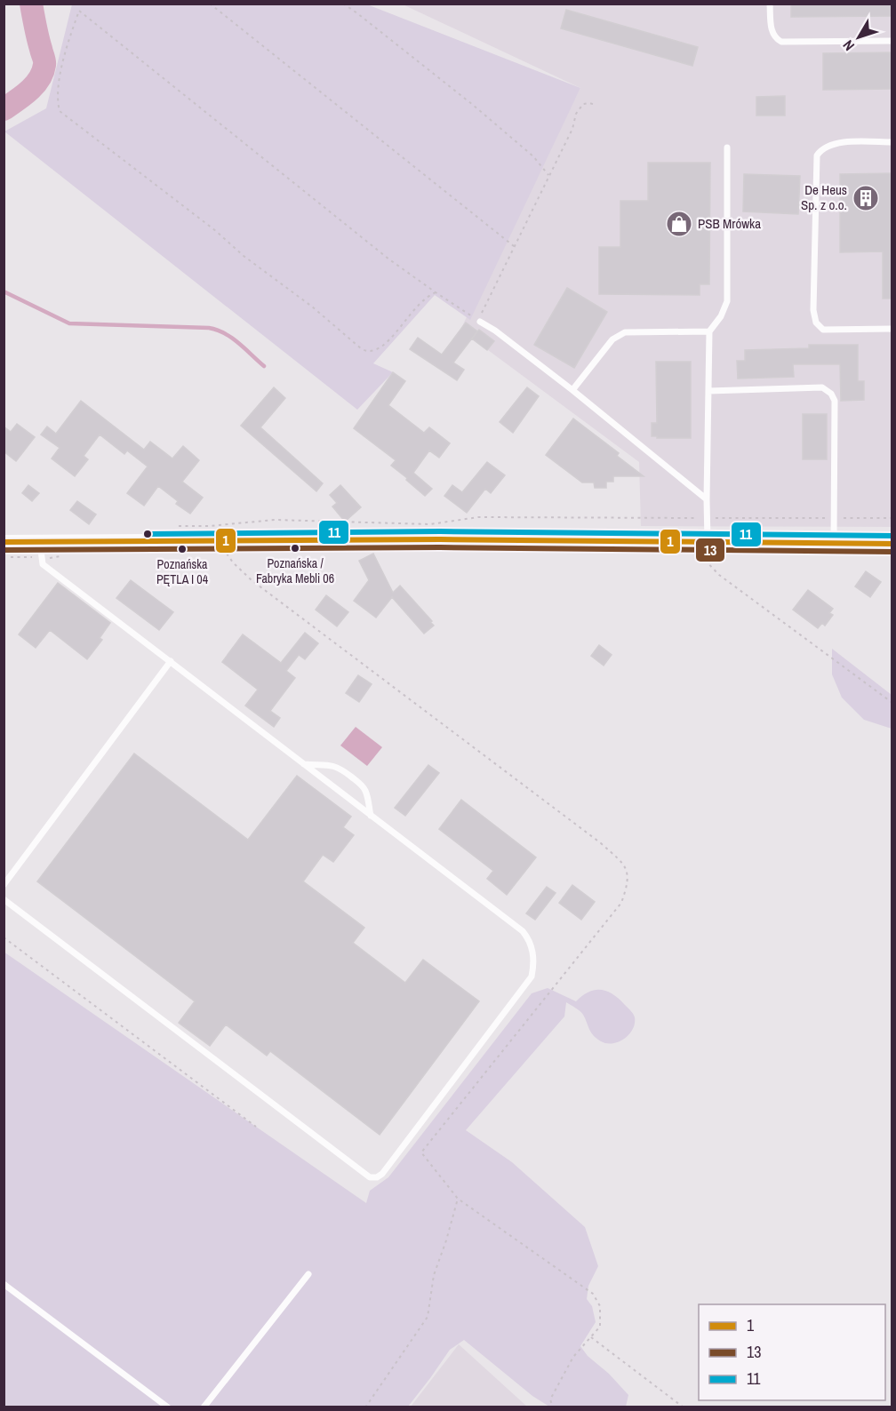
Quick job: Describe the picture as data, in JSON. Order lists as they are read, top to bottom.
{
  "places": {
    "building": ["De Heus Sp. z o.o."],
    "shop": ["PSB Mrówka"],
    "other": ["Poznańska / Fabryka Mebli 06", "Poznańska PĘTLA I 04"]
  },
  "lines": ["transit line 11", "transit line 1", "transit line 13"],
  "legend": ["1", "13", "11"],
  "north": "bottom left"
}
